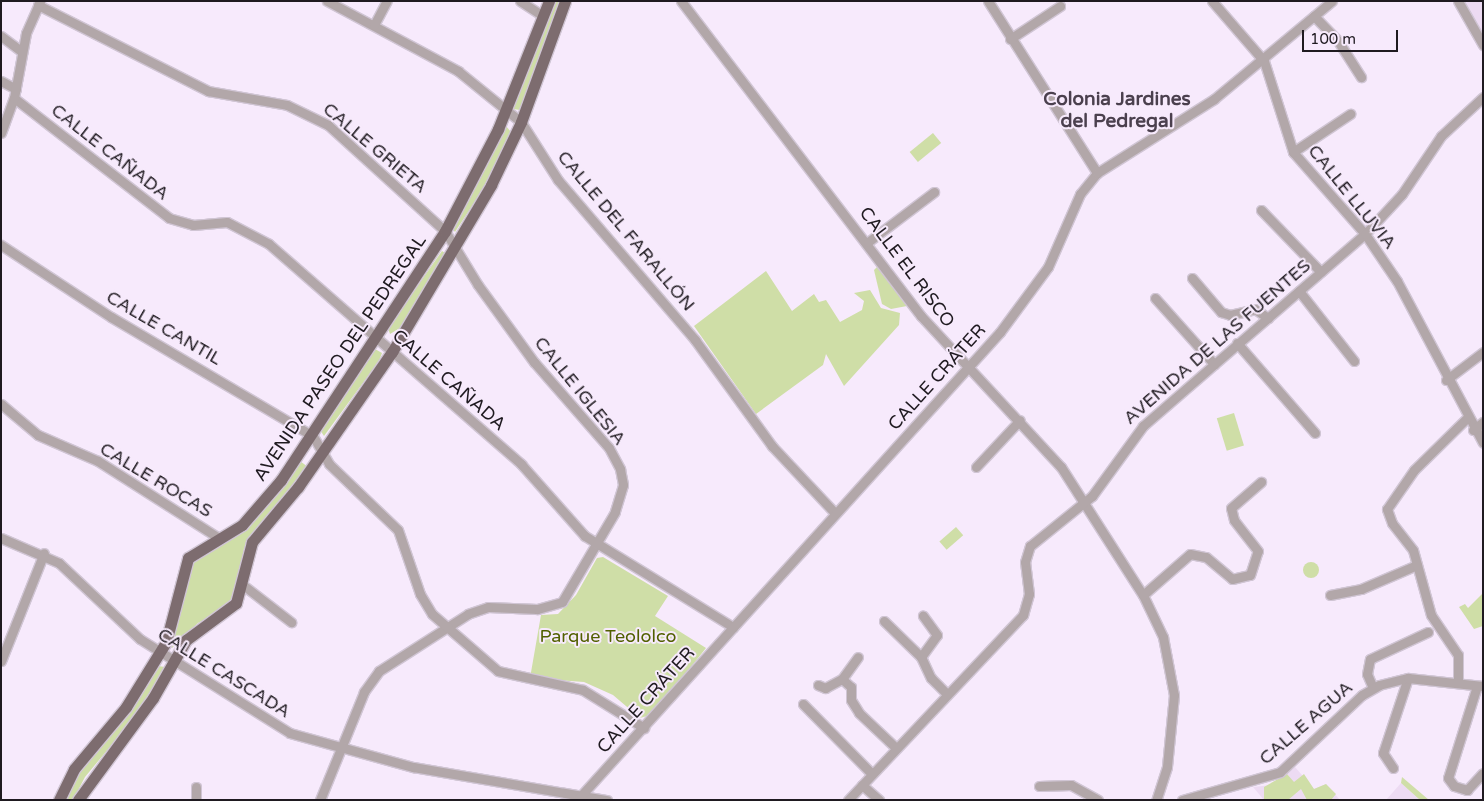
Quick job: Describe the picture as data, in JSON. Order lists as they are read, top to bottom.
{
  "streets": {
    "main road": ["AVENIDA PASEO DEL PEDREGAL"],
    "street": [
      "CALLE GRIETA",
      "CALLE CAÑADA",
      "CALLE LLUVIA",
      "CALLE DEL FARALLÓN",
      "CALLE EL RISCO",
      "CALLE CANTIL",
      "AVENIDA DE LAS FUENTES",
      "CALLE CRÁTER",
      "CALLE IGLESIA",
      "CALLE ROCAS",
      "CALLE CASCADA",
      "CALLE AGUA"
    ]
  },
  "crossings": [
    ["CALLE GRIETA", "AVENIDA PASEO DEL PEDREGAL"],
    ["CALLE GRIETA", "CALLE IGLESIA"],
    ["CALLE CAÑADA", "AVENIDA PASEO DEL PEDREGAL"],
    ["CALLE CAÑADA", "CALLE CRÁTER"],
    ["CALLE CAÑADA", "CALLE IGLESIA"],
    ["CALLE LLUVIA", "AVENIDA DE LAS FUENTES"],
    ["CALLE LLUVIA", "CALLE CRÁTER"],
    ["CALLE DEL FARALLÓN", "AVENIDA PASEO DEL PEDREGAL"],
    ["CALLE DEL FARALLÓN", "CALLE CRÁTER"],
    ["CALLE EL RISCO", "AVENIDA DE LAS FUENTES"],
    ["CALLE EL RISCO", "CALLE CRÁTER"],
    ["CALLE CANTIL", "AVENIDA PASEO DEL PEDREGAL"],
    ["AVENIDA PASEO DEL PEDREGAL", "CALLE IGLESIA"],
    ["AVENIDA PASEO DEL PEDREGAL", "CALLE ROCAS"],
    ["AVENIDA PASEO DEL PEDREGAL", "CALLE CASCADA"],
    ["CALLE CRÁTER", "CALLE CASCADA"],
    ["CALLE IGLESIA", "CALLE CASCADA"]
  ],
  "districts": ["Colonia Jardines del Pedregal"],
  "parks": ["Parque Teololco"],
  "scale_bar": "100 m"
}
